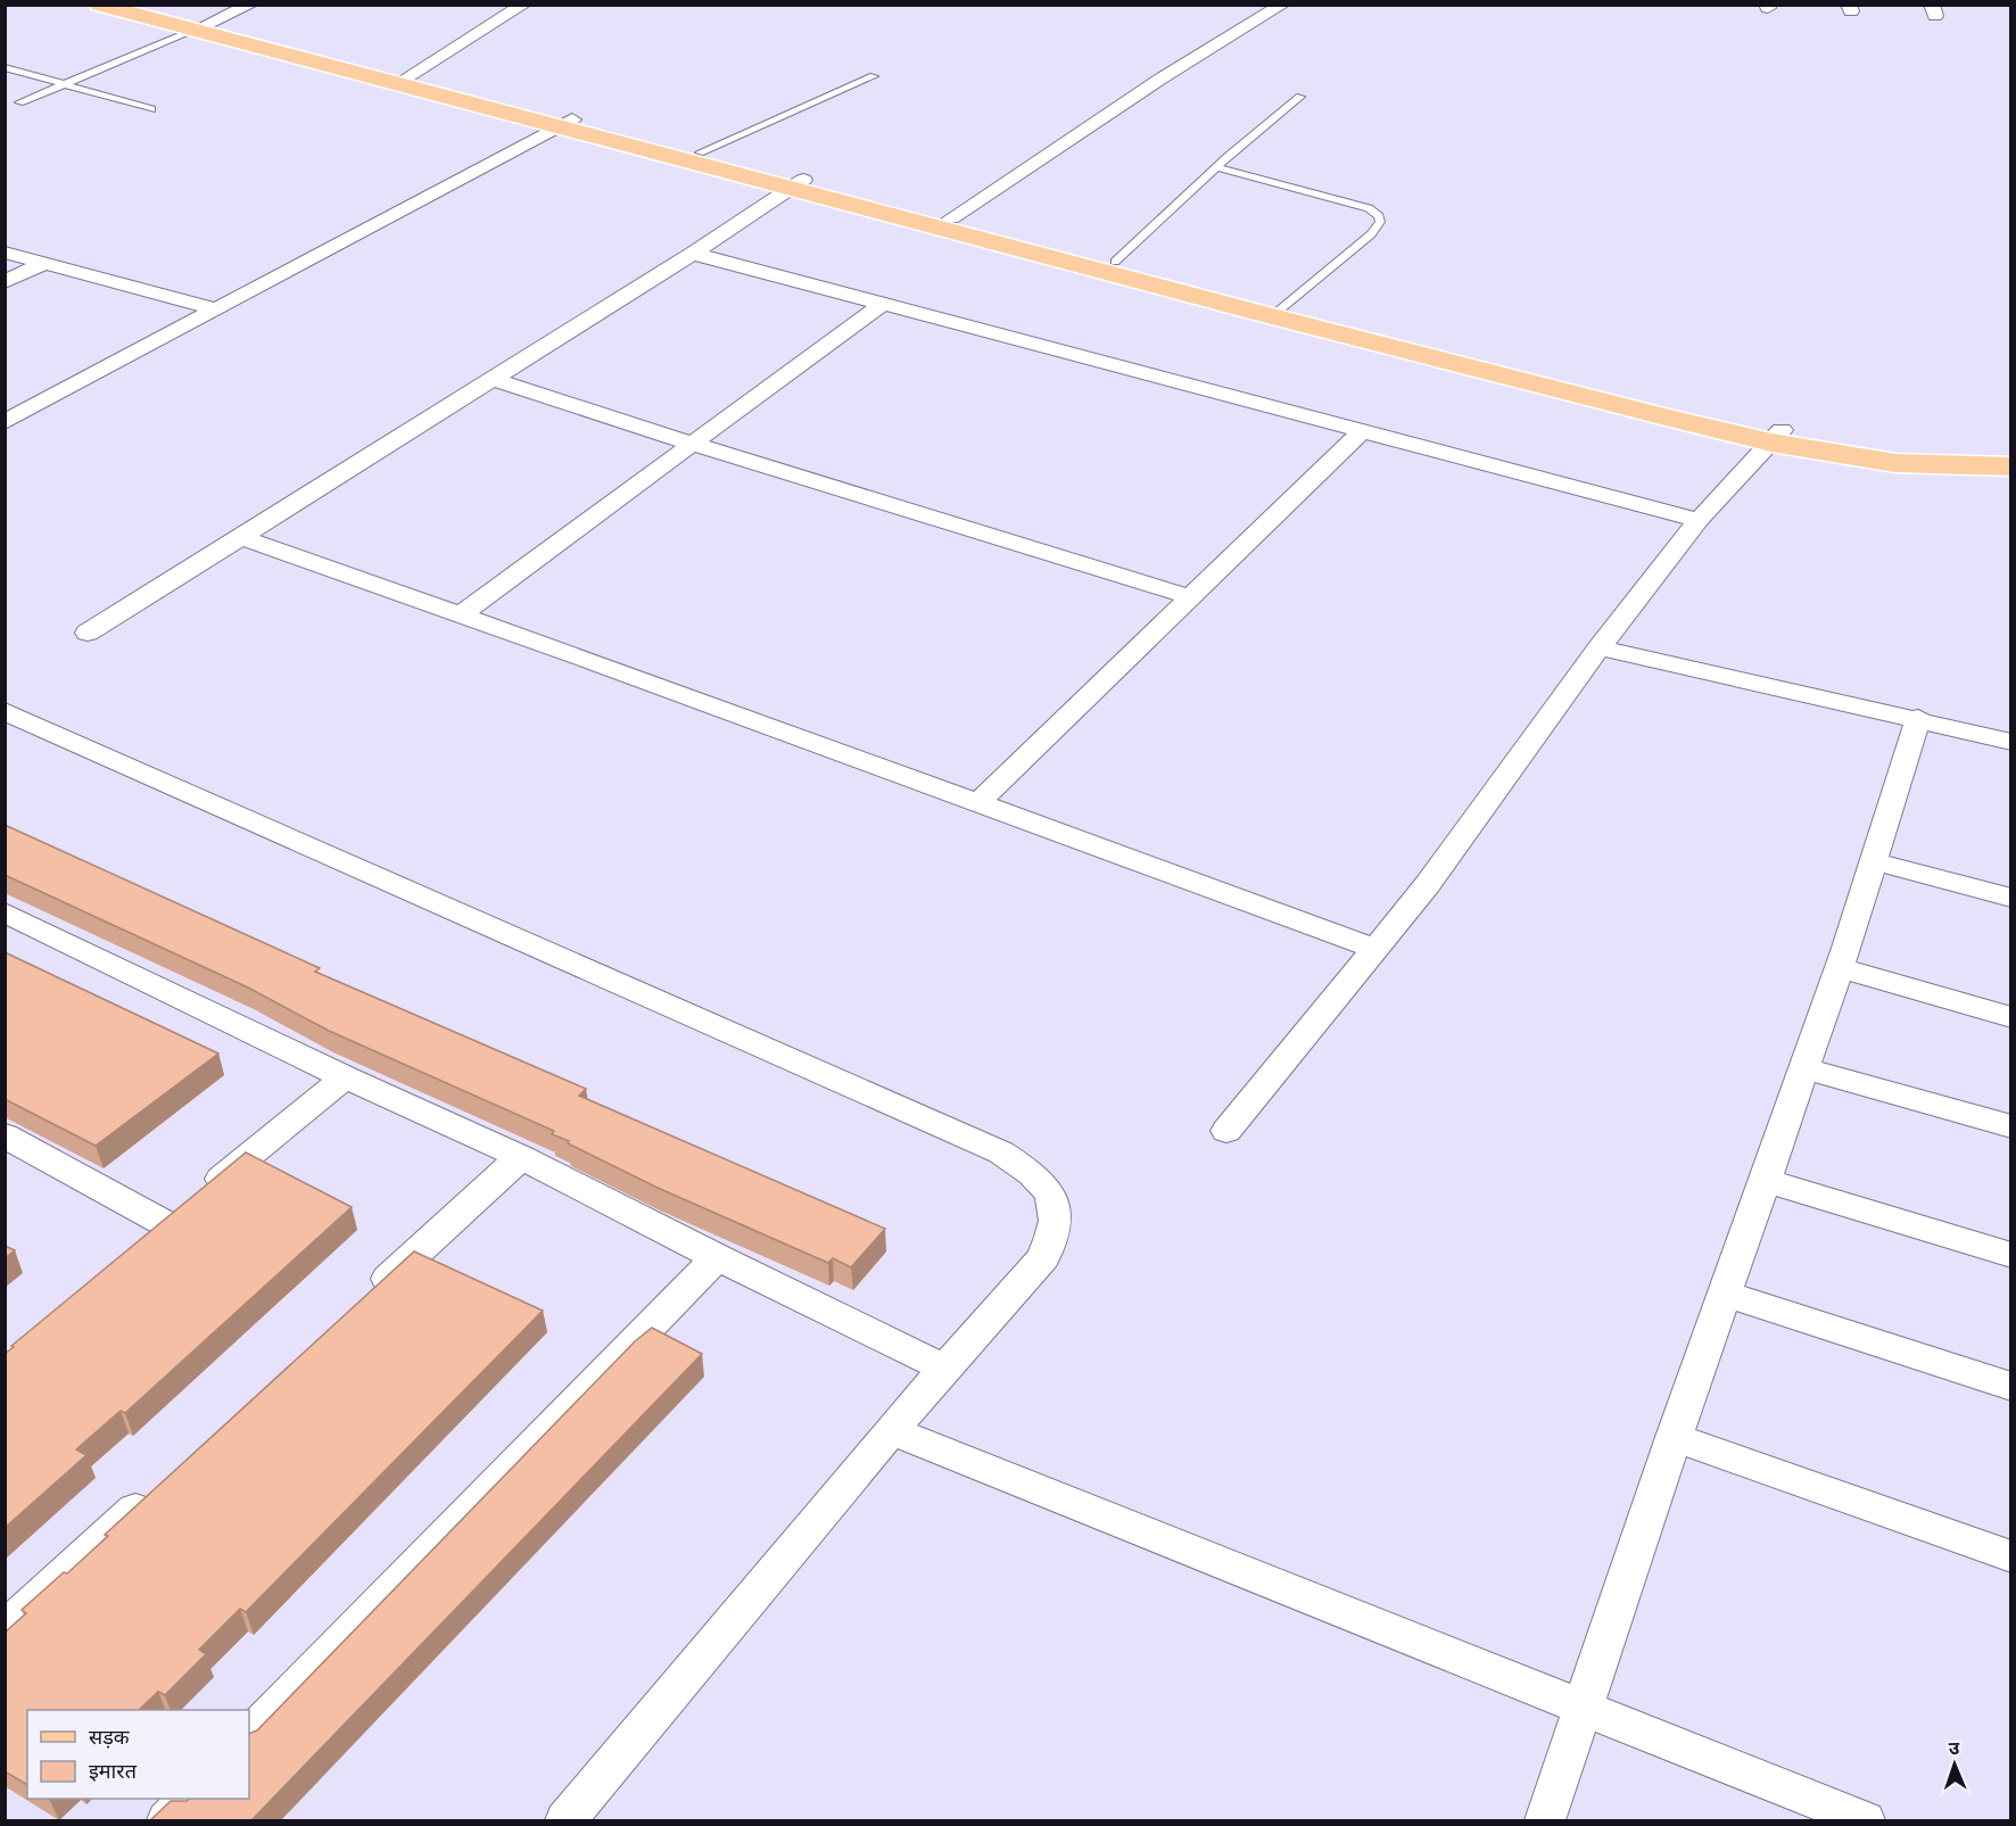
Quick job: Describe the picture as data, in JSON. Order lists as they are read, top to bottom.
{
  "legend": ["सड़क", "इमारत"],
  "north": "top"
}
